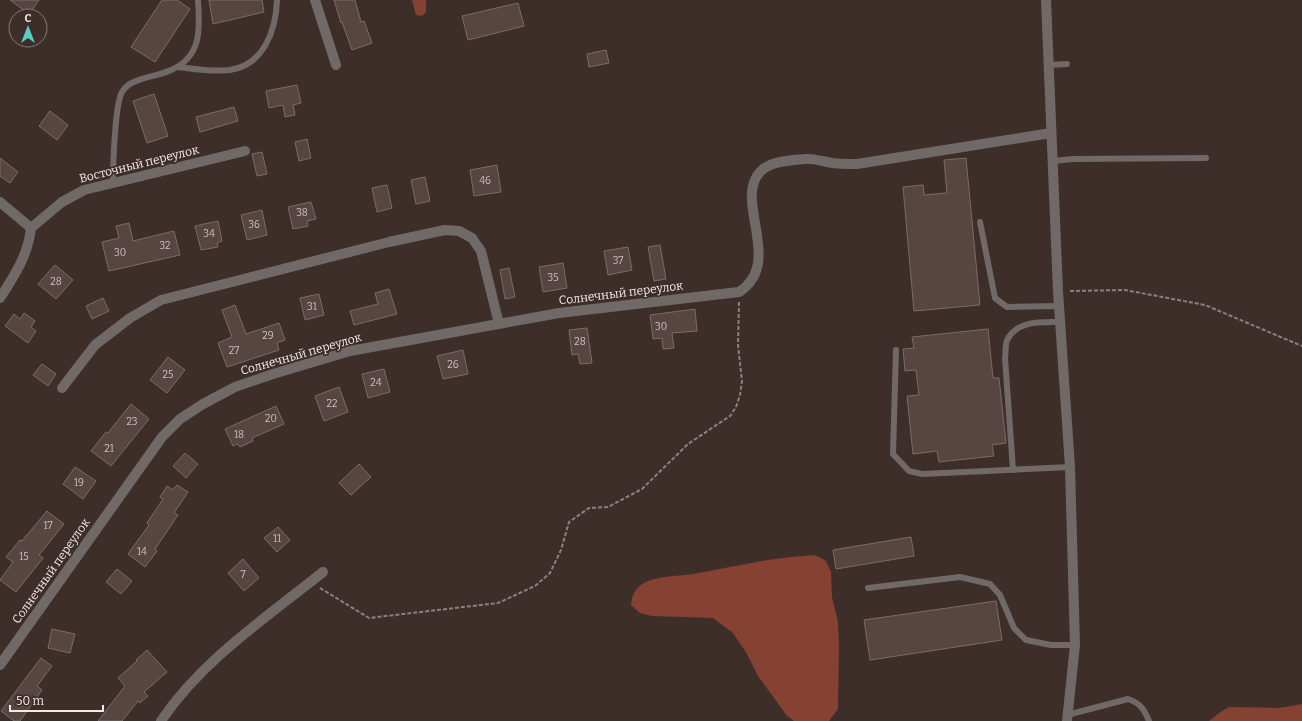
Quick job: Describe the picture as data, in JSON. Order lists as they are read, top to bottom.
{
  "streets": {
    "street": ["Восточный переулок", "Солнечный переулок"]
  },
  "house_numbers": [
    "46",
    "38",
    "36",
    "34",
    "32",
    "30",
    "37",
    "35",
    "28",
    "31",
    "30",
    "29",
    "28",
    "27",
    "26",
    "25",
    "24",
    "22",
    "20",
    "23",
    "18",
    "21",
    "19",
    "17",
    "11",
    "14",
    "15",
    "7"
  ],
  "scale_bar": "50 m",
  "north": "top"
}
